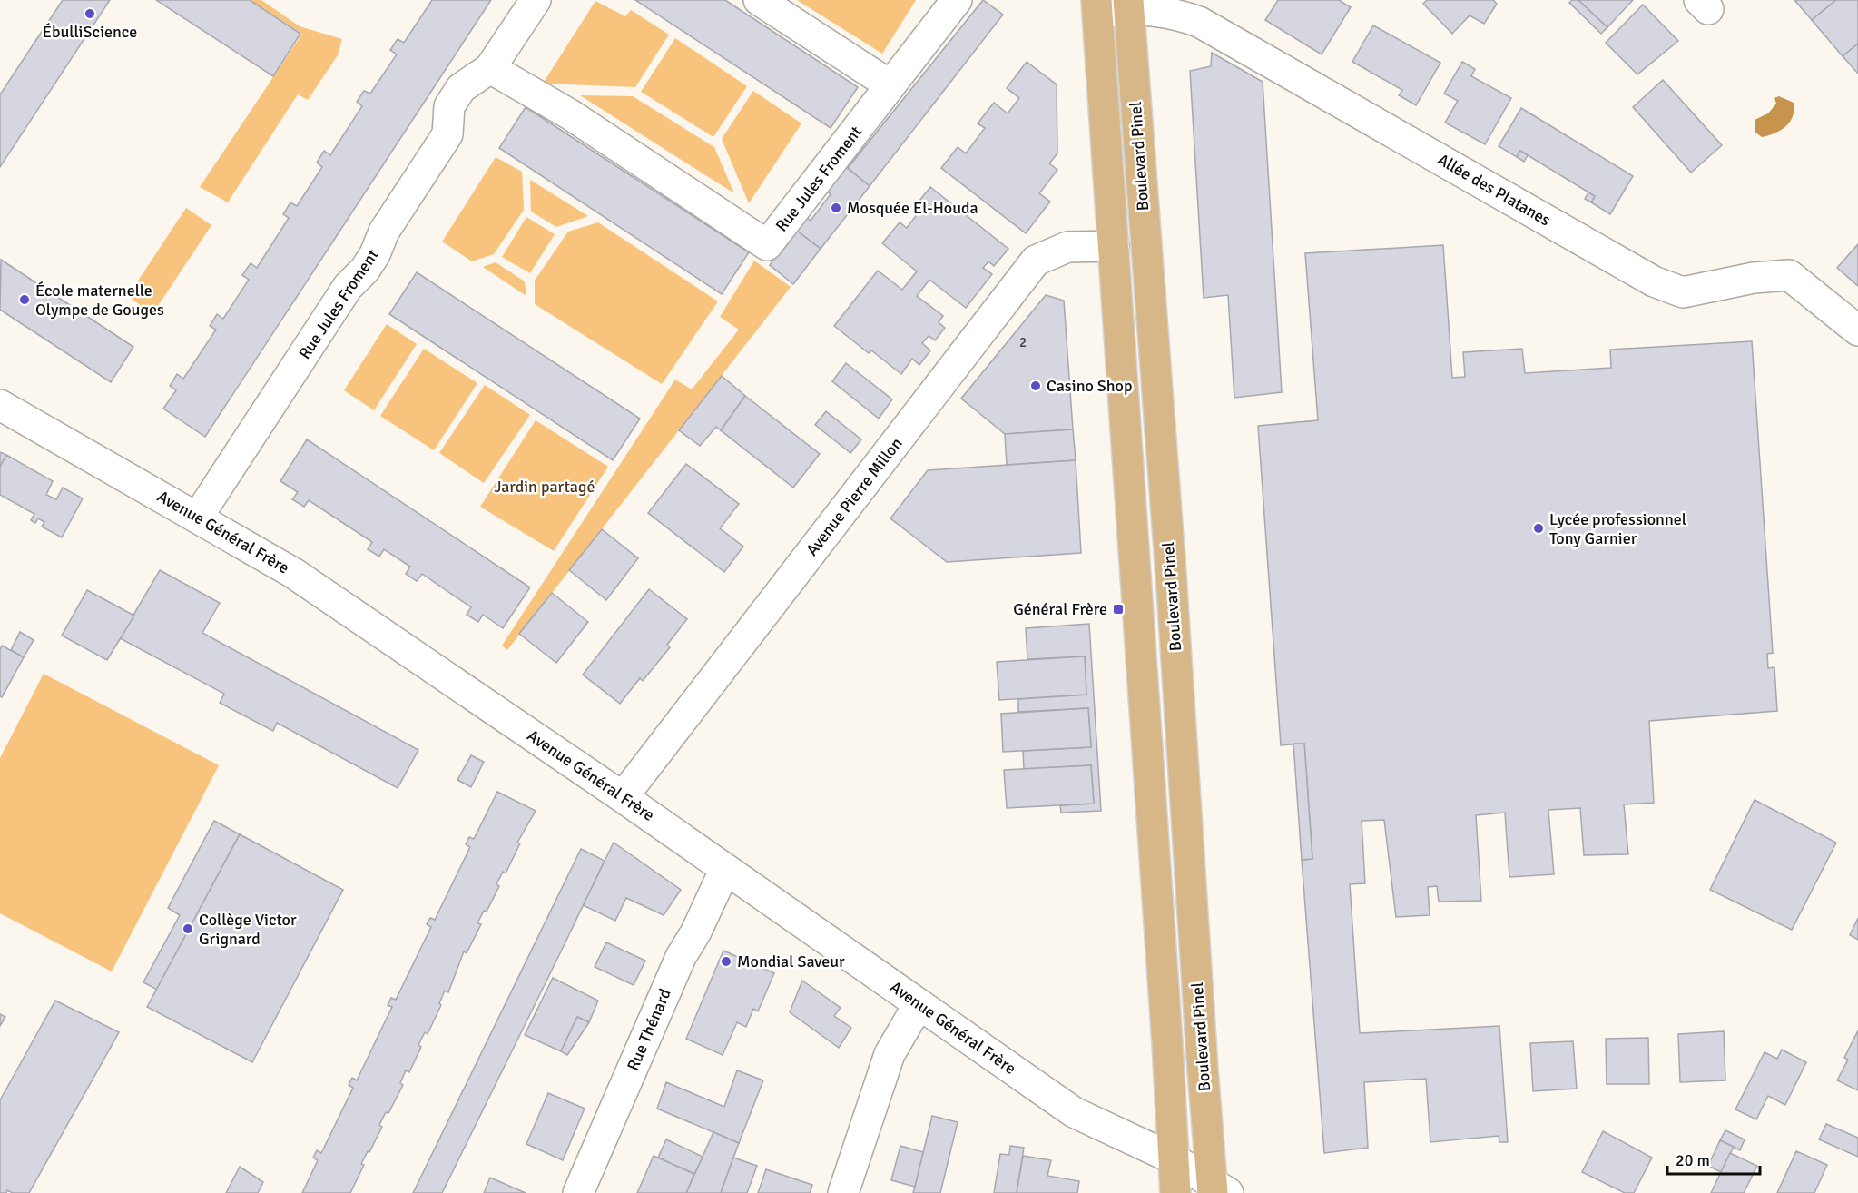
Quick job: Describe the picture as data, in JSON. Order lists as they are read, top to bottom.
{
  "streets": {
    "main road": ["Boulevard Pinel"],
    "street": [
      "Rue Jules Froment",
      "Allée des Platanes",
      "Avenue Pierre Millon",
      "Avenue Général Frère",
      "Rue Thénard"
    ]
  },
  "crossings": [
    ["Boulevard Pinel", "Allée des Platanes"],
    ["Boulevard Pinel", "Avenue Pierre Millon"],
    ["Boulevard Pinel", "Avenue Général Frère"],
    ["Rue Jules Froment", "Avenue Général Frère"],
    ["Avenue Pierre Millon", "Avenue Général Frère"],
    ["Avenue Général Frère", "Rue Thénard"]
  ],
  "parks": ["Jardin partagé"],
  "places": {
    "other": [
      "ÉbulliScience",
      "Mosquée El-Houda",
      "École maternelle Olympe de Gouges",
      "Casino Shop",
      "Lycée professionnel Tony Garnier",
      "Collège Victor Grignard",
      "Mondial Saveur"
    ],
    "transit": ["Général Frère"]
  },
  "house_numbers": ["2"],
  "scale_bar": "20 m"
}
